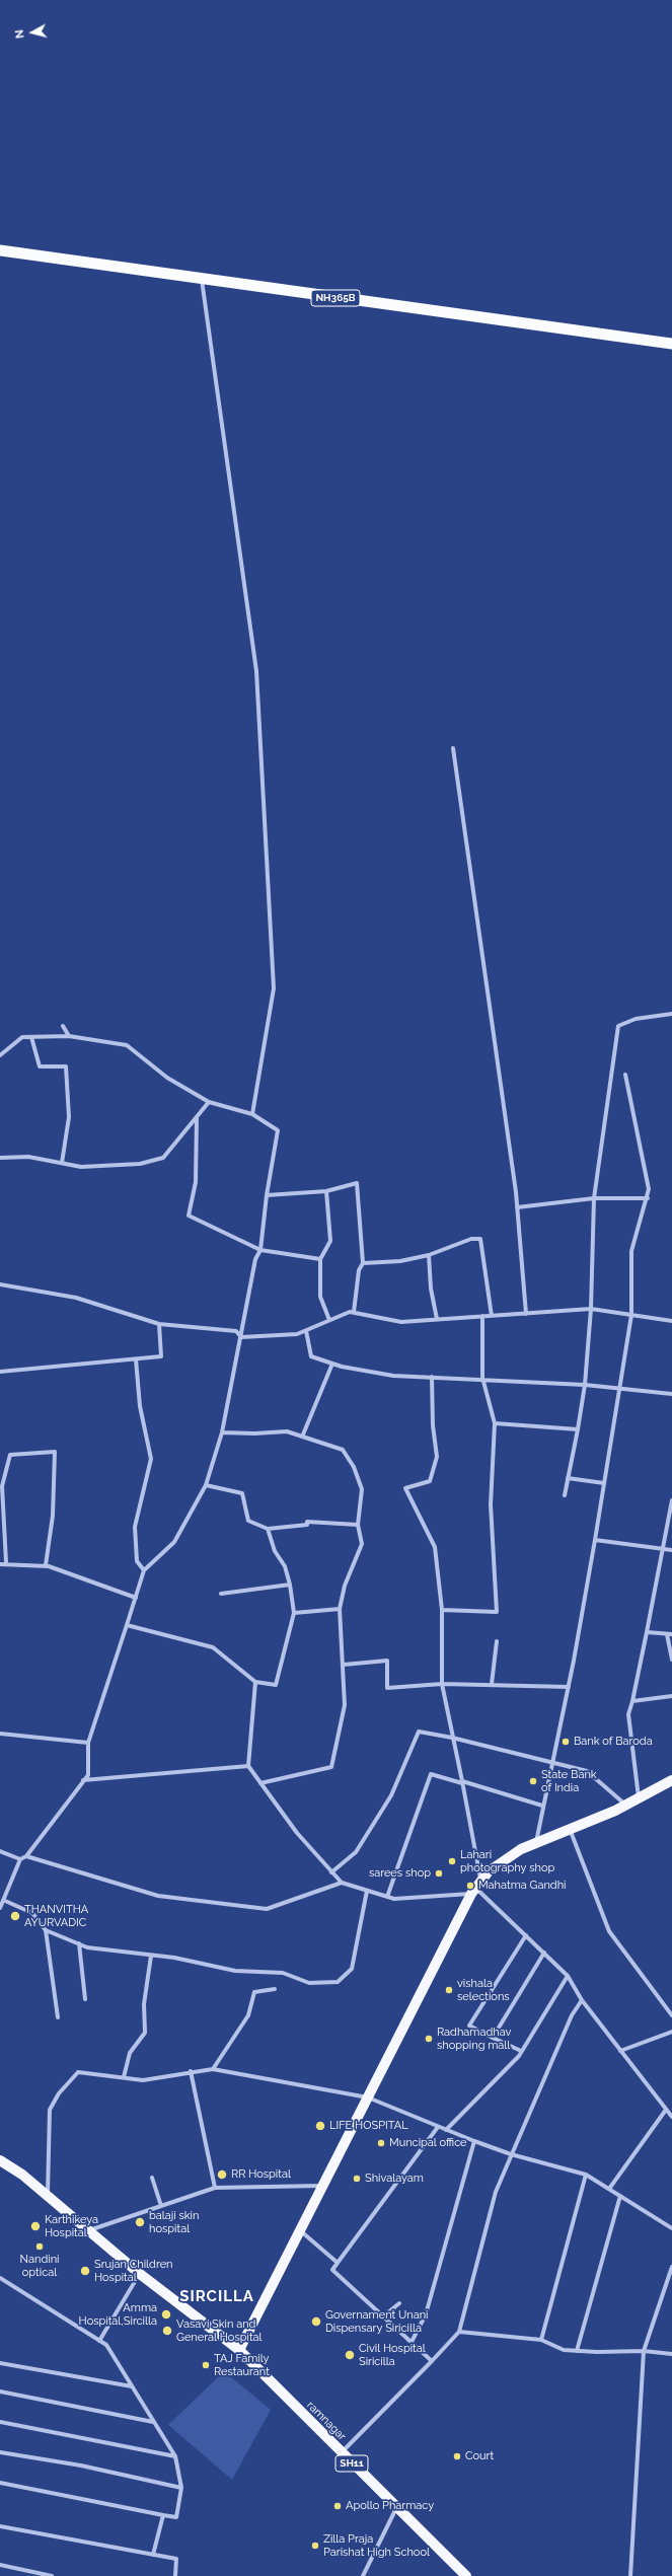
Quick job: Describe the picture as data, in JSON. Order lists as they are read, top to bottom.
{
  "streets": {
    "highway": ["NH365B"],
    "main road": ["ramnagar", "SH11"]
  },
  "crossings": [
    ["ramnagar", "SH11"]
  ],
  "districts": ["SIRCILLA"],
  "places": [
    "Bank of Baroda",
    "State Bank of India",
    "Lahari photography shop",
    "sarees shop",
    "Mahatma Gandhi",
    "THANVITHA AYURVADIC",
    "vishala selections",
    "Radhamadhav shopping mall",
    "LIFE HOSPITAL",
    "Muncipal office",
    "RR Hospital",
    "Shivalayam",
    "balaji skin hospital",
    "Karthikeya Hospital",
    "Nandini optical",
    "Srujan Children Hospital",
    "Amma Hospital,Sircilla",
    "Governament Unani Dispensary Siricilla",
    "Vasavi Skin and General Hospital",
    "Civil Hospital Siricilla",
    "TAJ Family Restaurant",
    "Court",
    "Apollo Pharmacy",
    "Zilla Praja Parishat High School"
  ],
  "north": "left"
}
